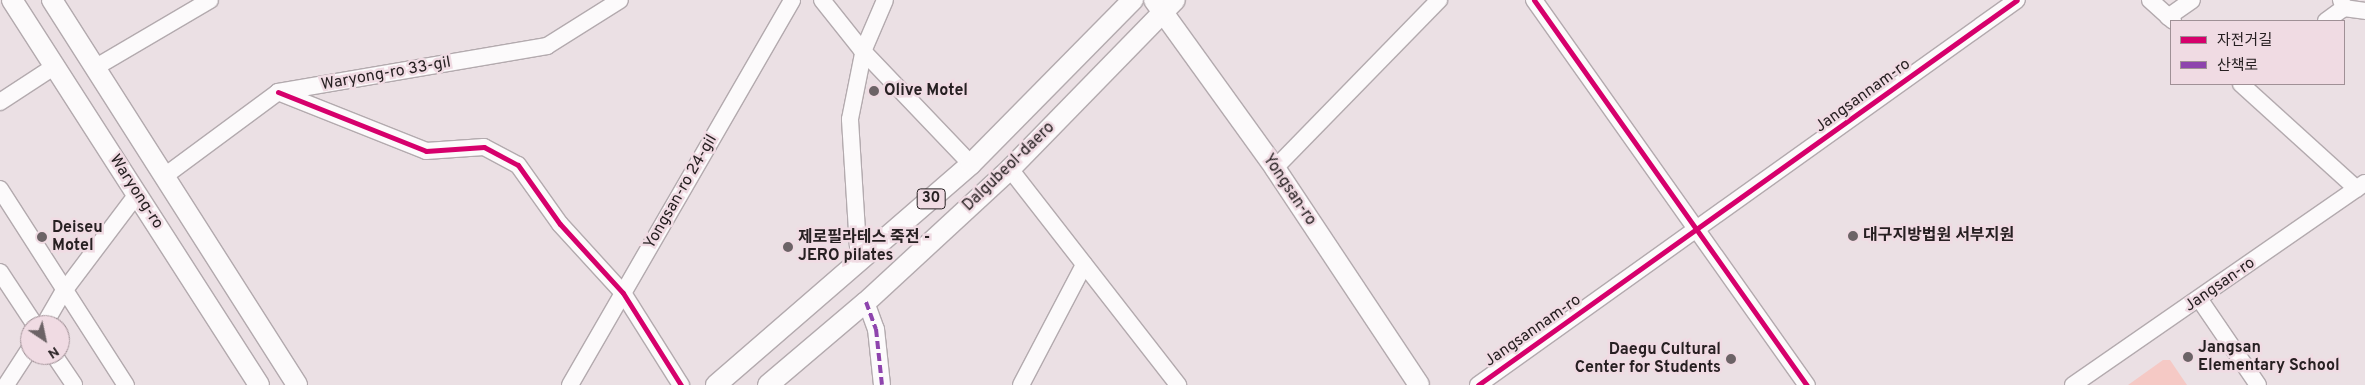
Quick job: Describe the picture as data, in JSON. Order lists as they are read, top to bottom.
{
  "streets": {
    "main road": [
      "Dalgubeol-daero",
      "Yongsan-ro",
      "Waryong-ro",
      "30"
    ],
    "street": [
      "Waryong-ro 33-gil",
      "Jangsannam-ro",
      "Yongsan-ro 24-gil",
      "Jangsan-ro"
    ]
  },
  "crossings": [
    ["Waryong-ro 33-gil", "Waryong-ro"],
    ["Dalgubeol-daero", "Yongsan-ro"]
  ],
  "places": [
    "Olive Motel",
    "대구지방법원 서부지원",
    "Deiseu Motel",
    "제로필라테스 죽전 - JERO pilates",
    "Jangsan Elementary School",
    "Daegu Cultural Center for Students"
  ],
  "legend": ["자전거길", "산책로"],
  "north": "bottom right"
}
